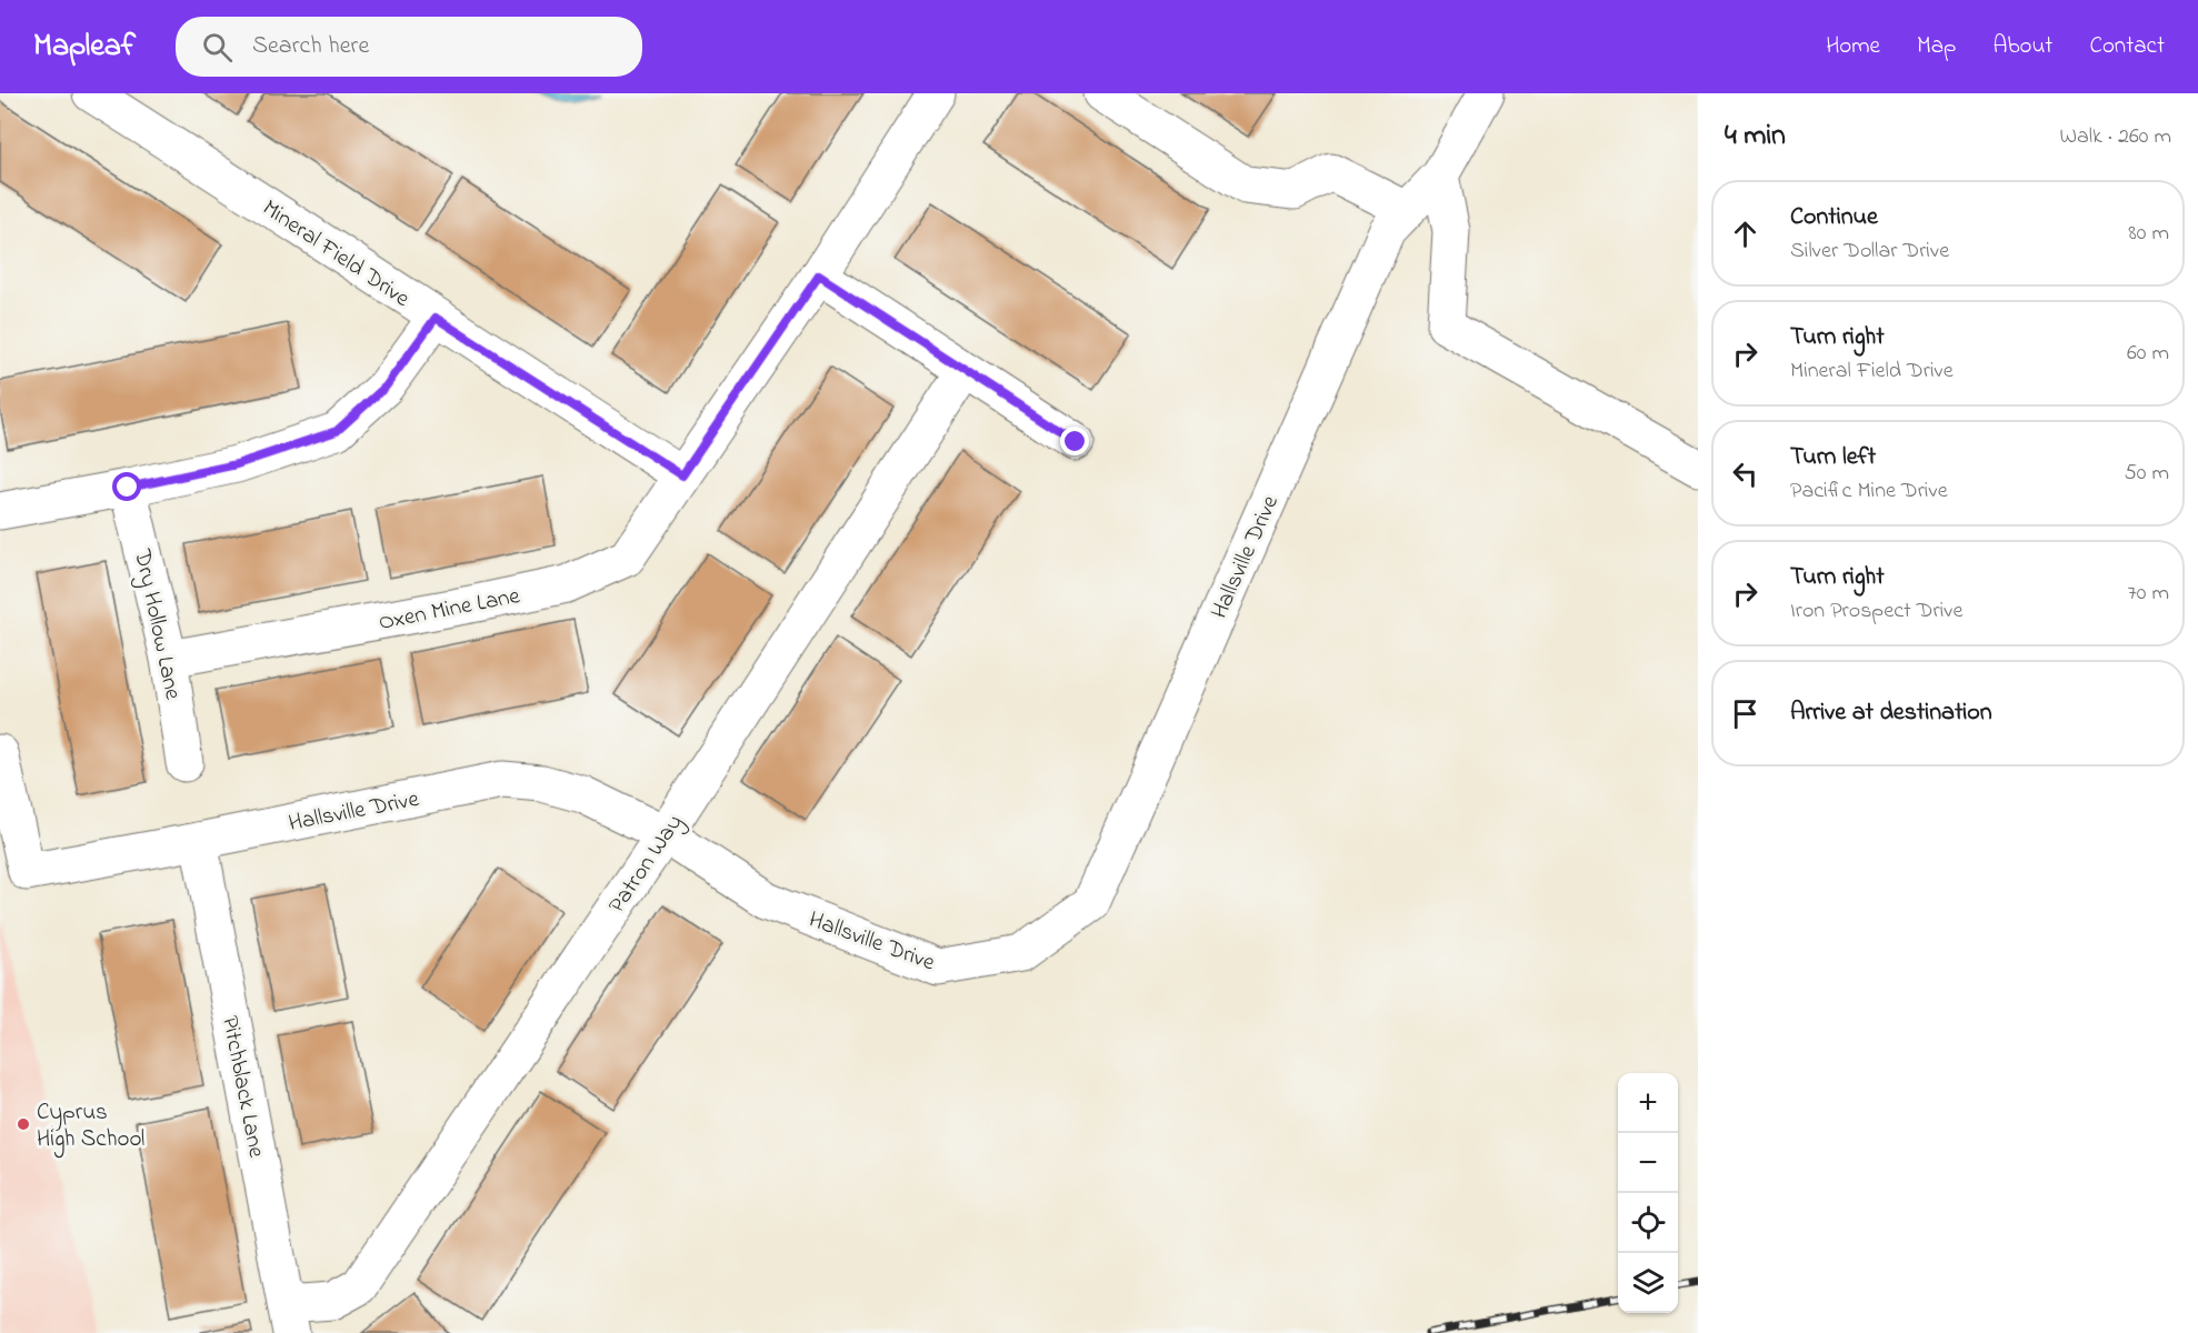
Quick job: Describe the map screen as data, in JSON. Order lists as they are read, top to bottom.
{
  "streets": {
    "street": [
      "Mineral Field Drive",
      "Hallsville Drive",
      "Oxen Mine Lane",
      "Dry Hollow Lane",
      "Patron Way",
      "Pitchblack Lane"
    ]
  },
  "crossings": [
    ["Mineral Field Drive", "Oxen Mine Lane"],
    ["Hallsville Drive", "Patron Way"],
    ["Hallsville Drive", "Pitchblack Lane"],
    ["Oxen Mine Lane", "Dry Hollow Lane"],
    ["Patron Way", "Pitchblack Lane"]
  ],
  "places": ["Cyprus High School"],
  "page": {
    "header": "Mapleaf",
    "search": "Search here",
    "nav": [
      "Home",
      "Map",
      "About",
      "Contact"
    ],
    "heading": ["4 min", "Walk · 260 m"],
    "list": [
      ["Continue", "Silver Dollar Drive", "80 m"],
      ["Turn right", "Mineral Field Drive", "60 m"],
      ["Turn left", "Pacific Mine Drive", "50 m"],
      ["Turn right", "Iron Prospect Drive", "70 m"],
      "Arrive at destination"
    ],
    "map_buttons": ["+", "−"]
  }
}
